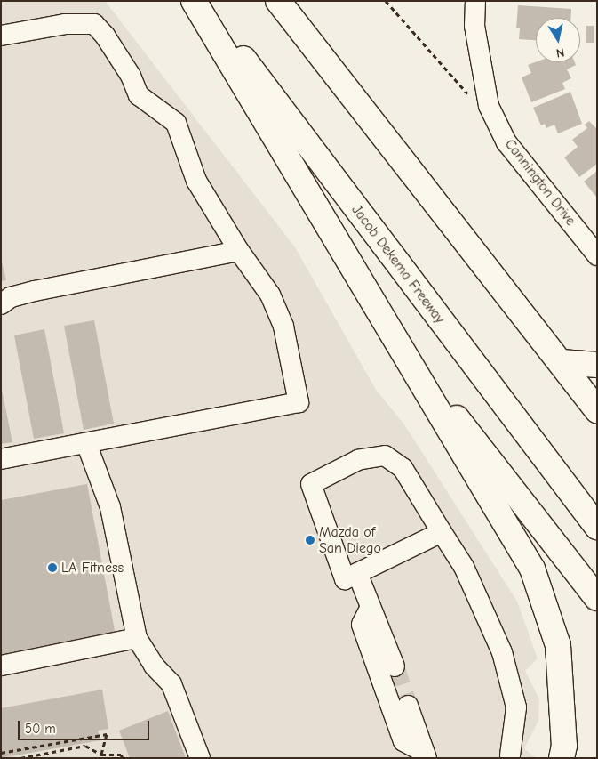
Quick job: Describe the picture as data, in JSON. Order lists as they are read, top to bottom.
{
  "streets": {
    "highway": ["Jacob Dekema Freeway"],
    "street": ["Cannington Drive"]
  },
  "places": ["Mazda of San Diego", "LA Fitness"],
  "scale_bar": "50 m",
  "north": "bottom"
}
